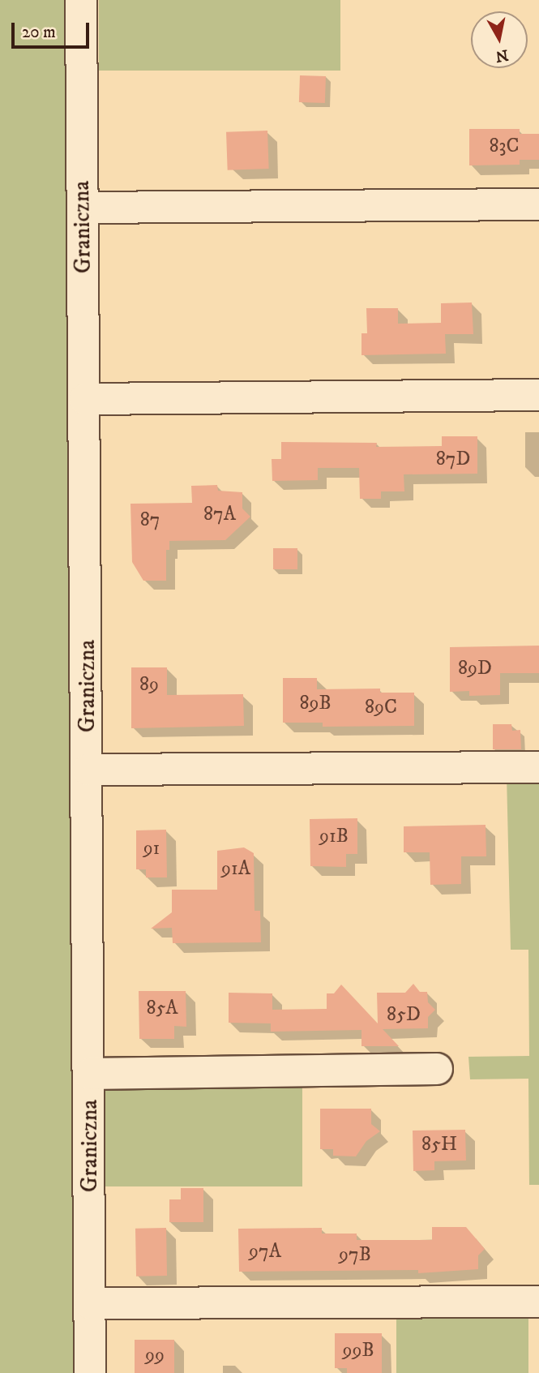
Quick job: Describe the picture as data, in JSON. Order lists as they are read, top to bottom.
{
  "streets": {
    "street": ["Graniczna"]
  },
  "house_numbers": [
    "83C",
    "87D",
    "87A",
    "87",
    "89D",
    "89",
    "89B",
    "89C",
    "91B",
    "91",
    "91A",
    "85A",
    "85D",
    "85H",
    "97A",
    "97B",
    "99B",
    "99"
  ],
  "scale_bar": "20 m",
  "north": "bottom"
}
